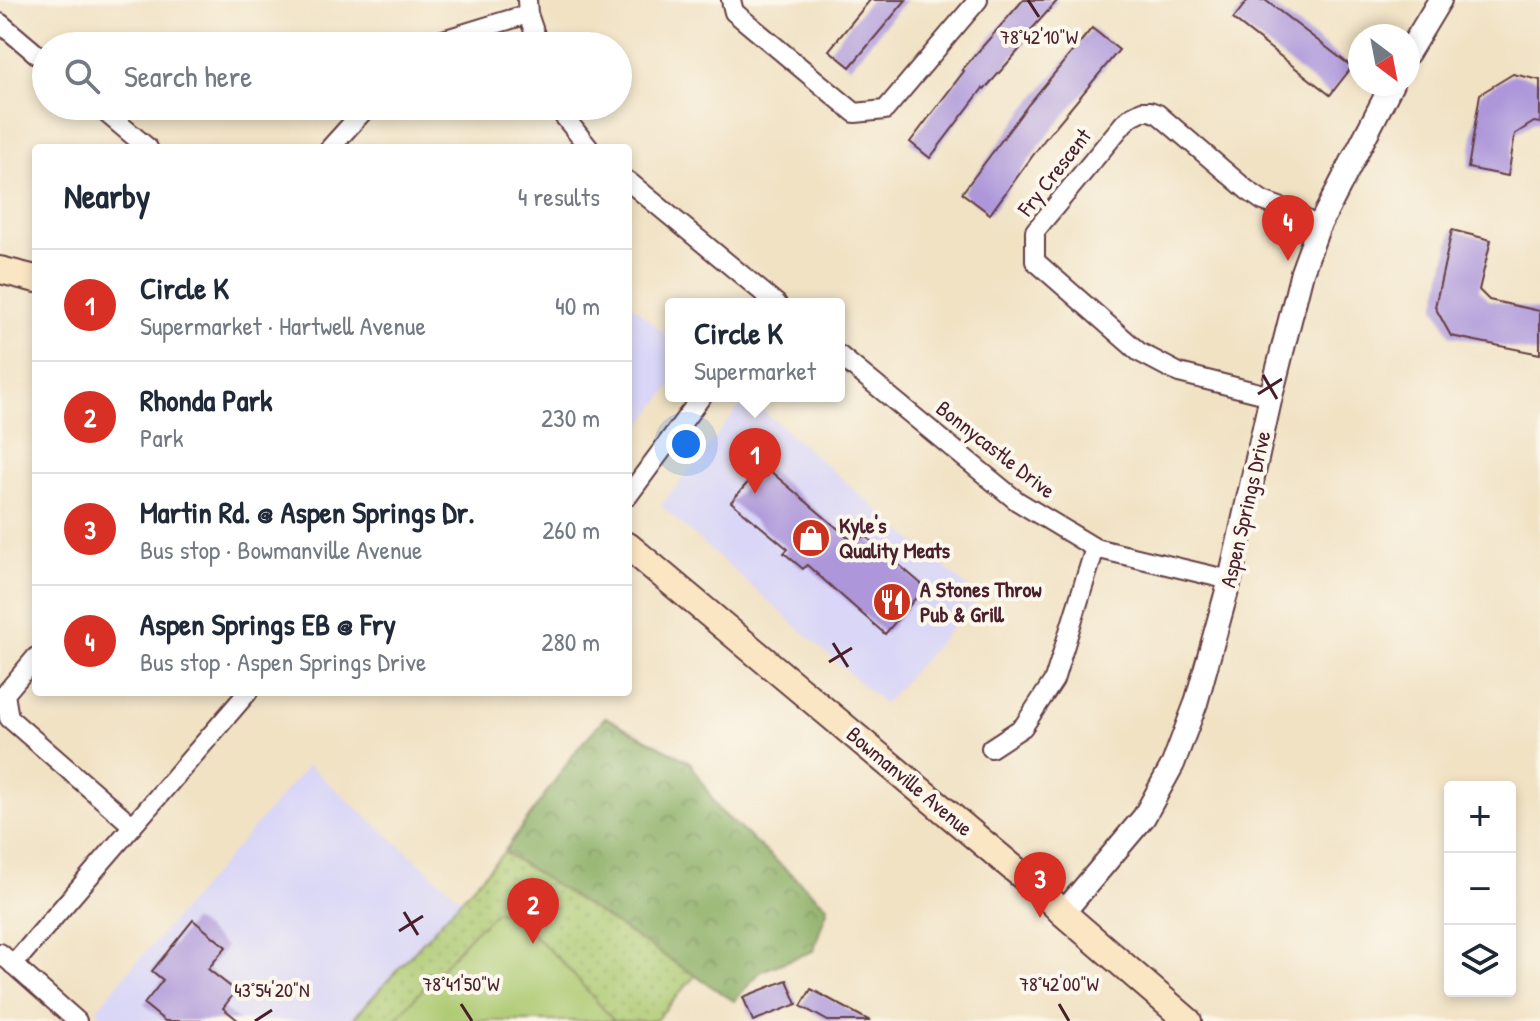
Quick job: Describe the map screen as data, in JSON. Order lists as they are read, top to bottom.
{
  "streets": {
    "main road": ["Bowmanville Avenue"],
    "street": ["Fry Crescent", "Bonnycastle Drive", "Aspen Springs Drive"]
  },
  "crossings": [
    ["Fry Crescent", "Aspen Springs Drive"],
    ["Bonnycastle Drive", "Aspen Springs Drive"],
    ["Aspen Springs Drive", "Bowmanville Avenue"]
  ],
  "places": {
    "shop": ["Kyle's Quality Meats"],
    "restaurant": ["A Stones Throw Pub & Grill"]
  },
  "north": "bottom right",
  "page": {
    "search": "Search here",
    "heading": ["Nearby", "4 results"],
    "pins": [
      "4",
      "1",
      "3",
      "2"
    ],
    "list": [
      {
        "mark": "1",
        "name": "Circle K",
        "note": "Supermarket · Hartwell Avenue",
        "value": "40 m"
      },
      {
        "mark": "2",
        "name": "Rhonda Park",
        "note": "Park",
        "value": "230 m"
      },
      {
        "mark": "3",
        "name": "Martin Rd. @ Aspen Springs Dr.",
        "note": "Bus stop · Bowmanville Avenue",
        "value": "260 m"
      },
      {
        "mark": "4",
        "name": "Aspen Springs EB @ Fry",
        "note": "Bus stop · Aspen Springs Drive",
        "value": "280 m"
      }
    ],
    "popup": ["Circle K", "Supermarket"],
    "map_buttons": ["+", "−"]
  },
  "coordinates": [
    "78°42'10\"W",
    "78°41'50\"W",
    "78°42'00\"W",
    "43°54'20\"N"
  ]
}
